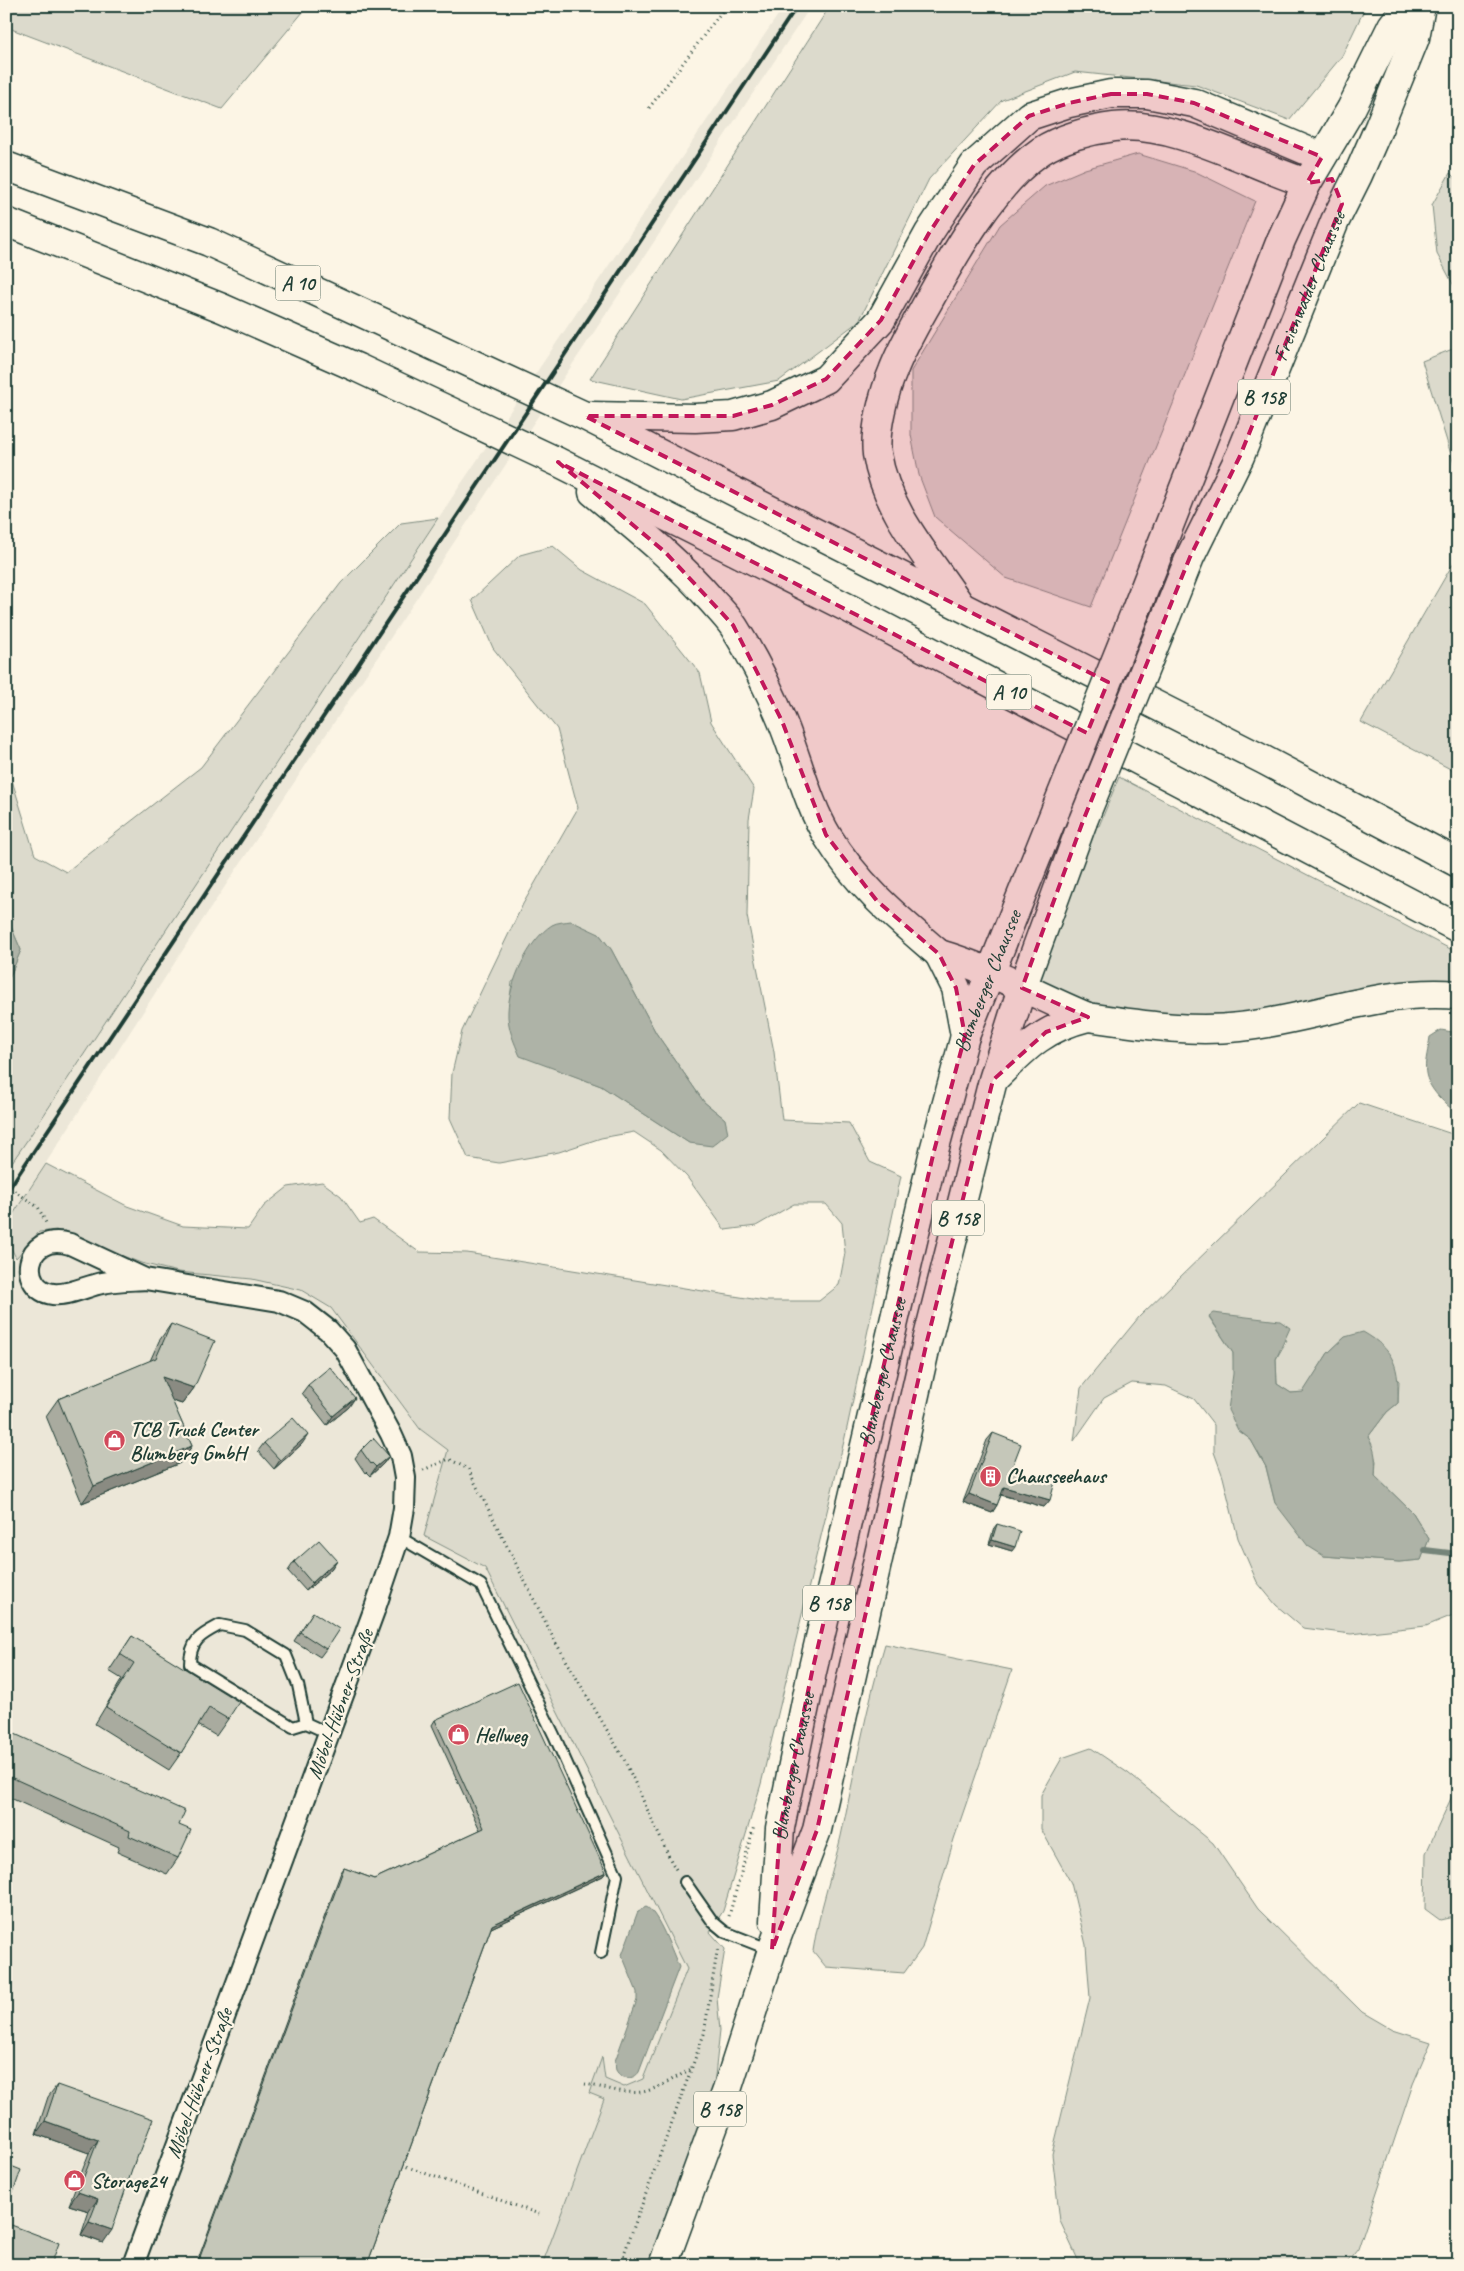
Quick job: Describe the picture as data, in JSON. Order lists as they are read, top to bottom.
{
  "streets": {
    "main road": [
      "A 10",
      "Freienwalder Chaussee",
      "B 158",
      "Blumberger Chaussee"
    ],
    "street": ["Möbel-Hübner-Straße"]
  },
  "crossings": [
    ["Freienwalder Chaussee", "Blumberger Chaussee"]
  ],
  "places": {
    "shop": ["TCB Truck Center Blumberg GmbH", "Hellweg", "Storage24"],
    "building": ["Chausseehaus"]
  }
}
